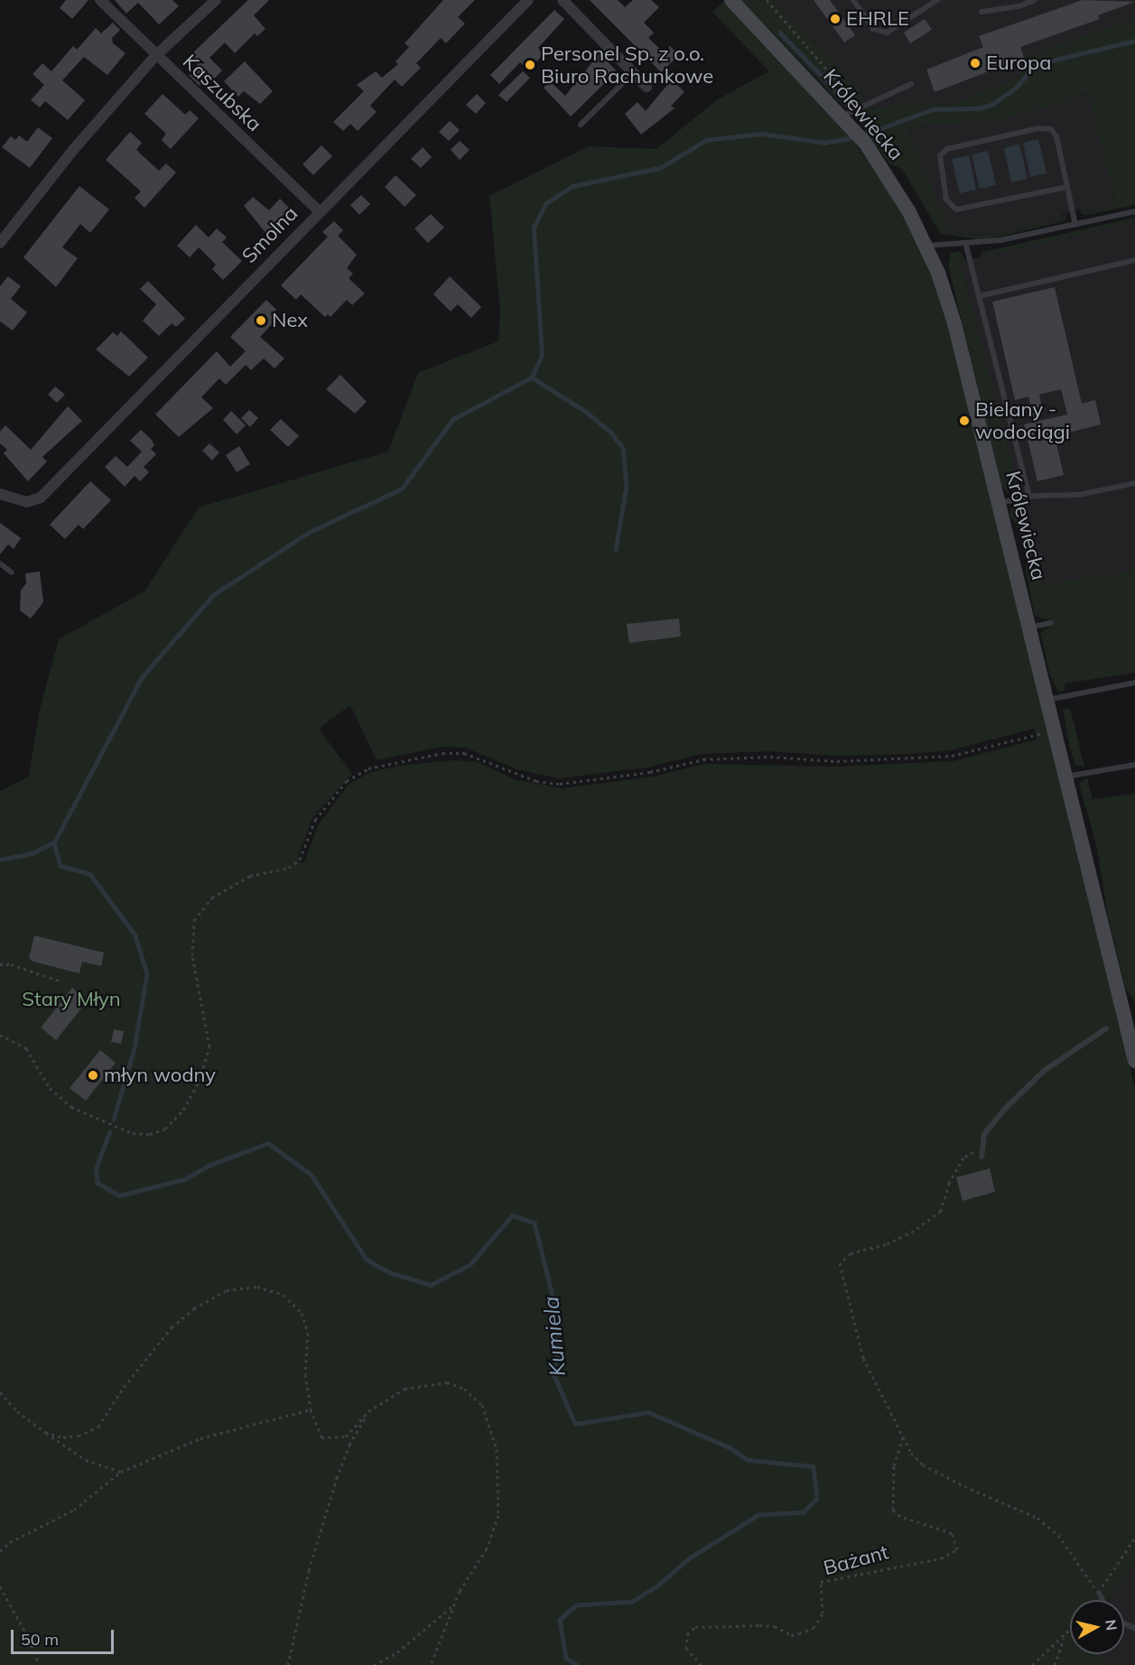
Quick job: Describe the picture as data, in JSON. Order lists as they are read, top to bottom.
{
  "streets": {
    "main road": ["Królewiecka"],
    "street": ["Kaszubska", "Smolna"],
    "path": ["Bażant"]
  },
  "crossings": [
    ["Kaszubska", "Smolna"]
  ],
  "water": ["Kumiela"],
  "parks": ["Stary Młyn"],
  "places": [
    "EHRLE",
    "Europa",
    "Personel Sp. z o.o. Biuro Rachunkowe",
    "Nex",
    "Bielany - wodociągi",
    "młyn wodny"
  ],
  "scale_bar": "50 m",
  "north": "right"
}
